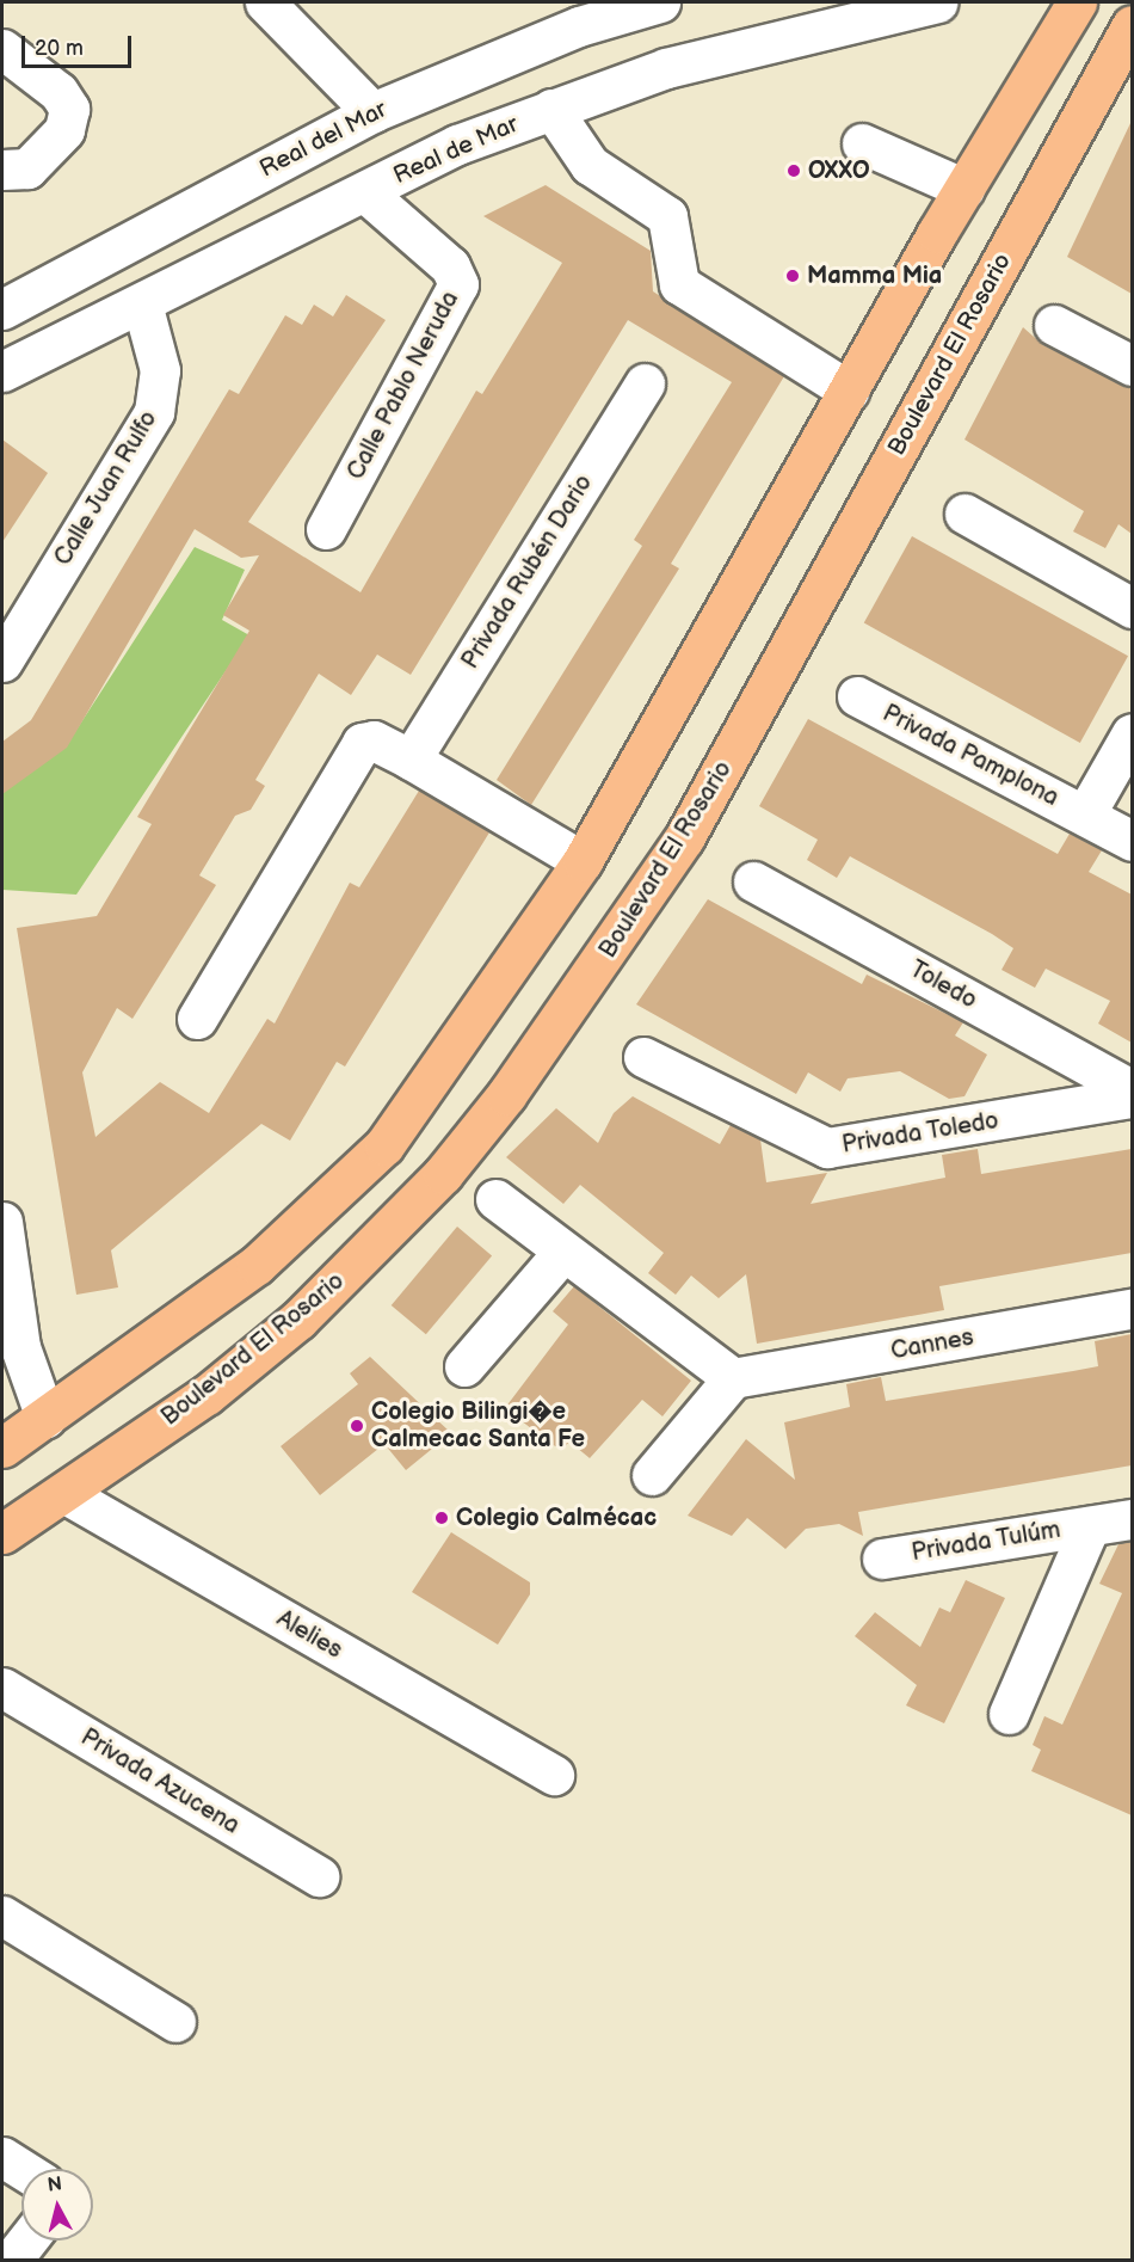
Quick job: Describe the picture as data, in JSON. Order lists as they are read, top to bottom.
{
  "streets": {
    "main road": ["Boulevard El Rosario"],
    "street": [
      "Real del Mar",
      "Real de Mar",
      "Calle Pablo Neruda",
      "Calle Juan Rulfo",
      "Privada Rubén Dario",
      "Privada Pamplona",
      "Toledo",
      "Privada Toledo",
      "Cannes",
      "Privada Tulúm",
      "Alelies",
      "Privada Azucena"
    ]
  },
  "crossings": [
    ["Real de Mar", "Calle Pablo Neruda"],
    ["Real de Mar", "Calle Juan Rulfo"],
    ["Boulevard El Rosario", "Alelies"]
  ],
  "places": [
    "OXXO",
    "Mamma Mia",
    "Colegio Bilingi�e Calmecac Santa Fe",
    "Colegio Calmécac"
  ],
  "scale_bar": "20 m",
  "north": "top"
}
